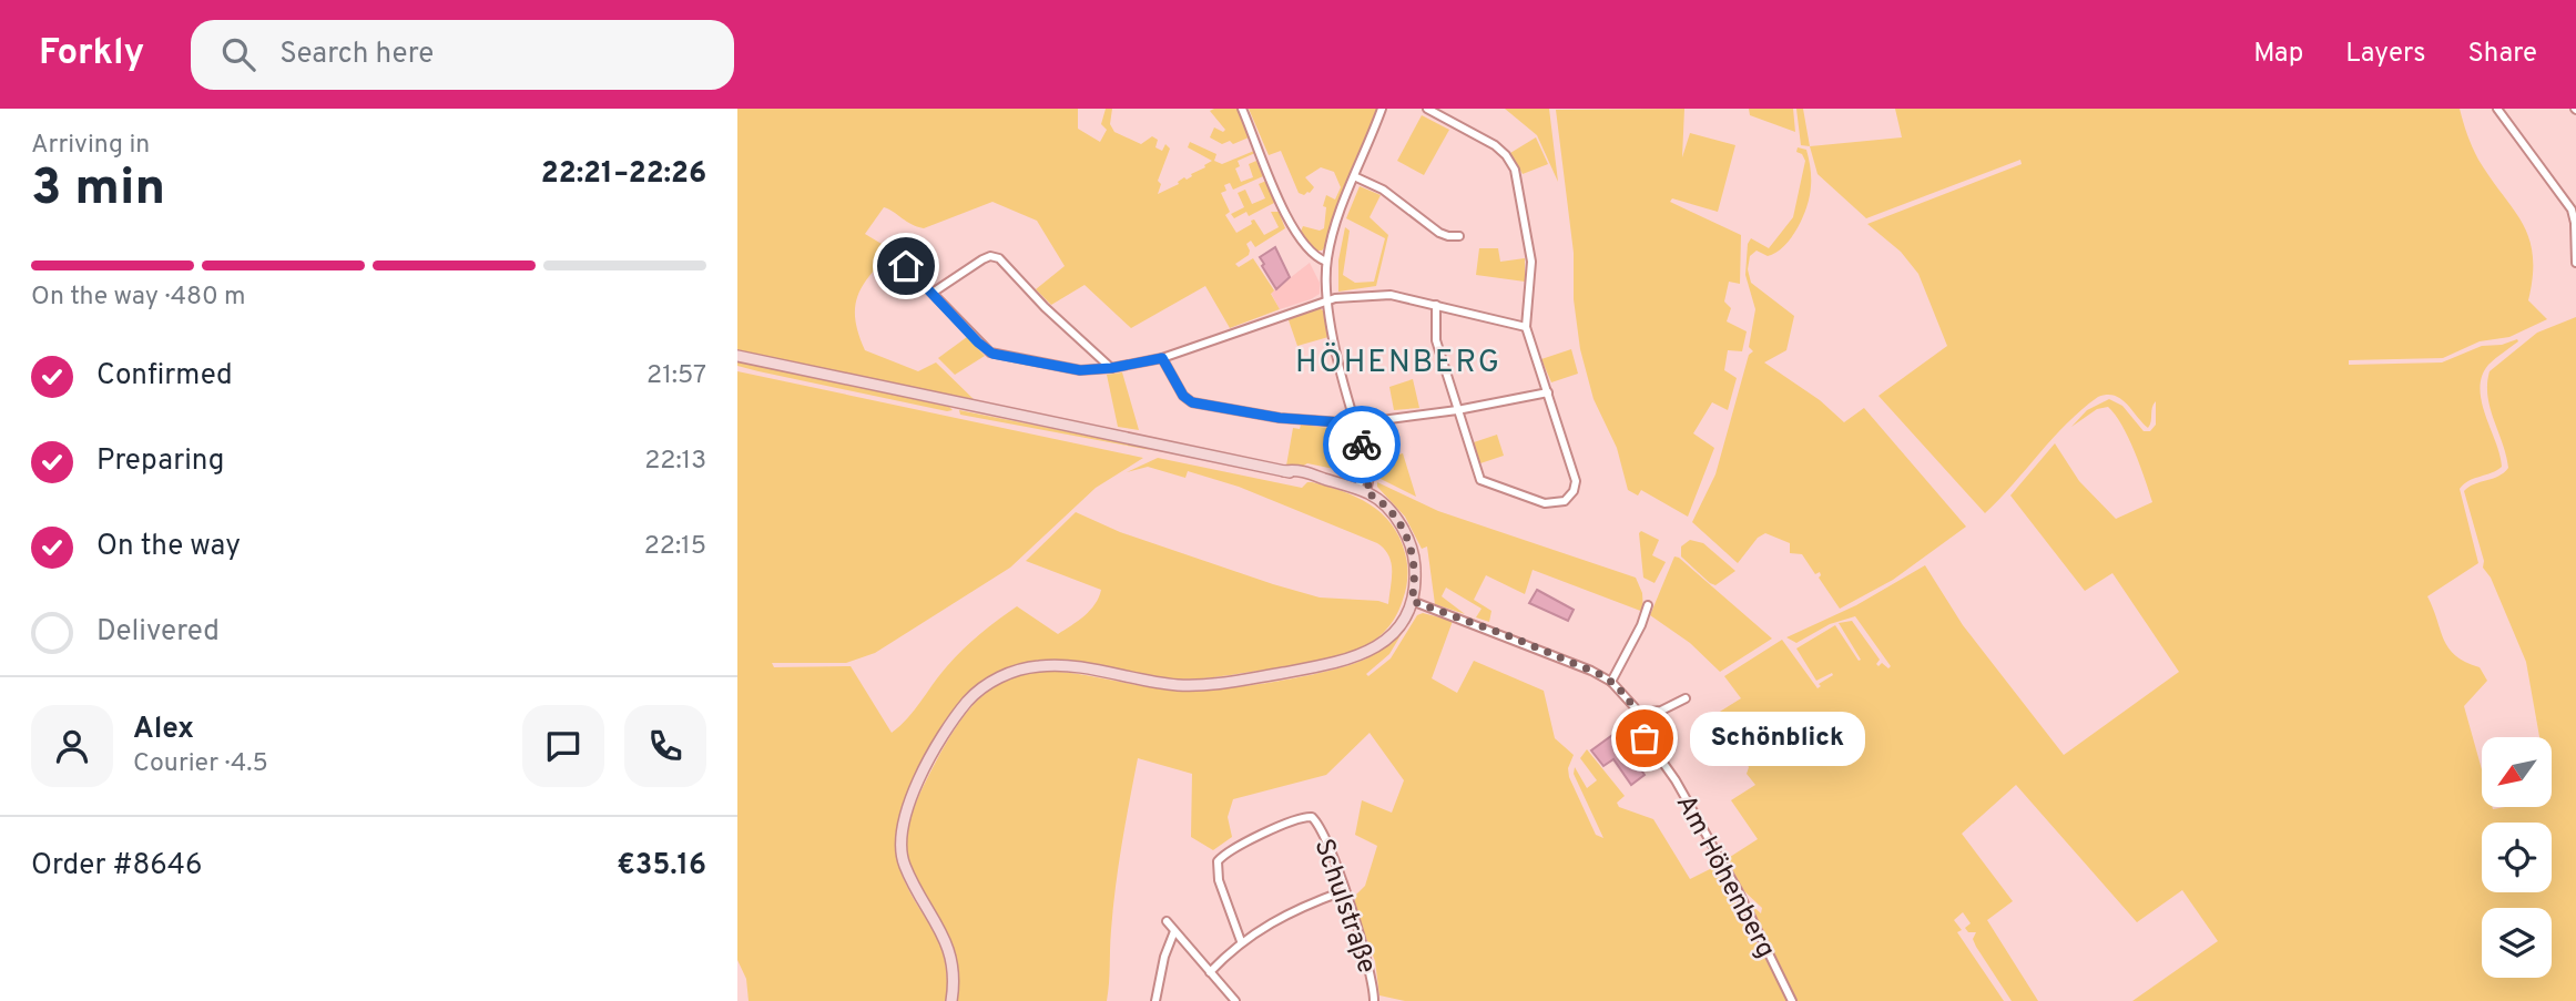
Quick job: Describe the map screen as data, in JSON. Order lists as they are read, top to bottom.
{
  "streets": {
    "street": ["Am Höhenberg", "Schulstraße"]
  },
  "districts": ["HÖHENBERG"],
  "places": ["Schönblick"],
  "north": "bottom left",
  "page": {
    "header": "Forkly",
    "search": "Search here",
    "nav": ["Map", "Layers", "Share"],
    "heading": ["3 min", "Arriving in", "22:21–22:26"],
    "panel": [
      "Alex",
      "Courier · 4.5",
      "Order #8646",
      "€35.16"
    ],
    "bar": "On the way · 480 m",
    "list": [
      ["Confirmed", "21:57"],
      ["Preparing", "22:13"],
      ["On the way", "22:15"],
      "Delivered"
    ],
    "bubble": "Schönblick"
  }
}
